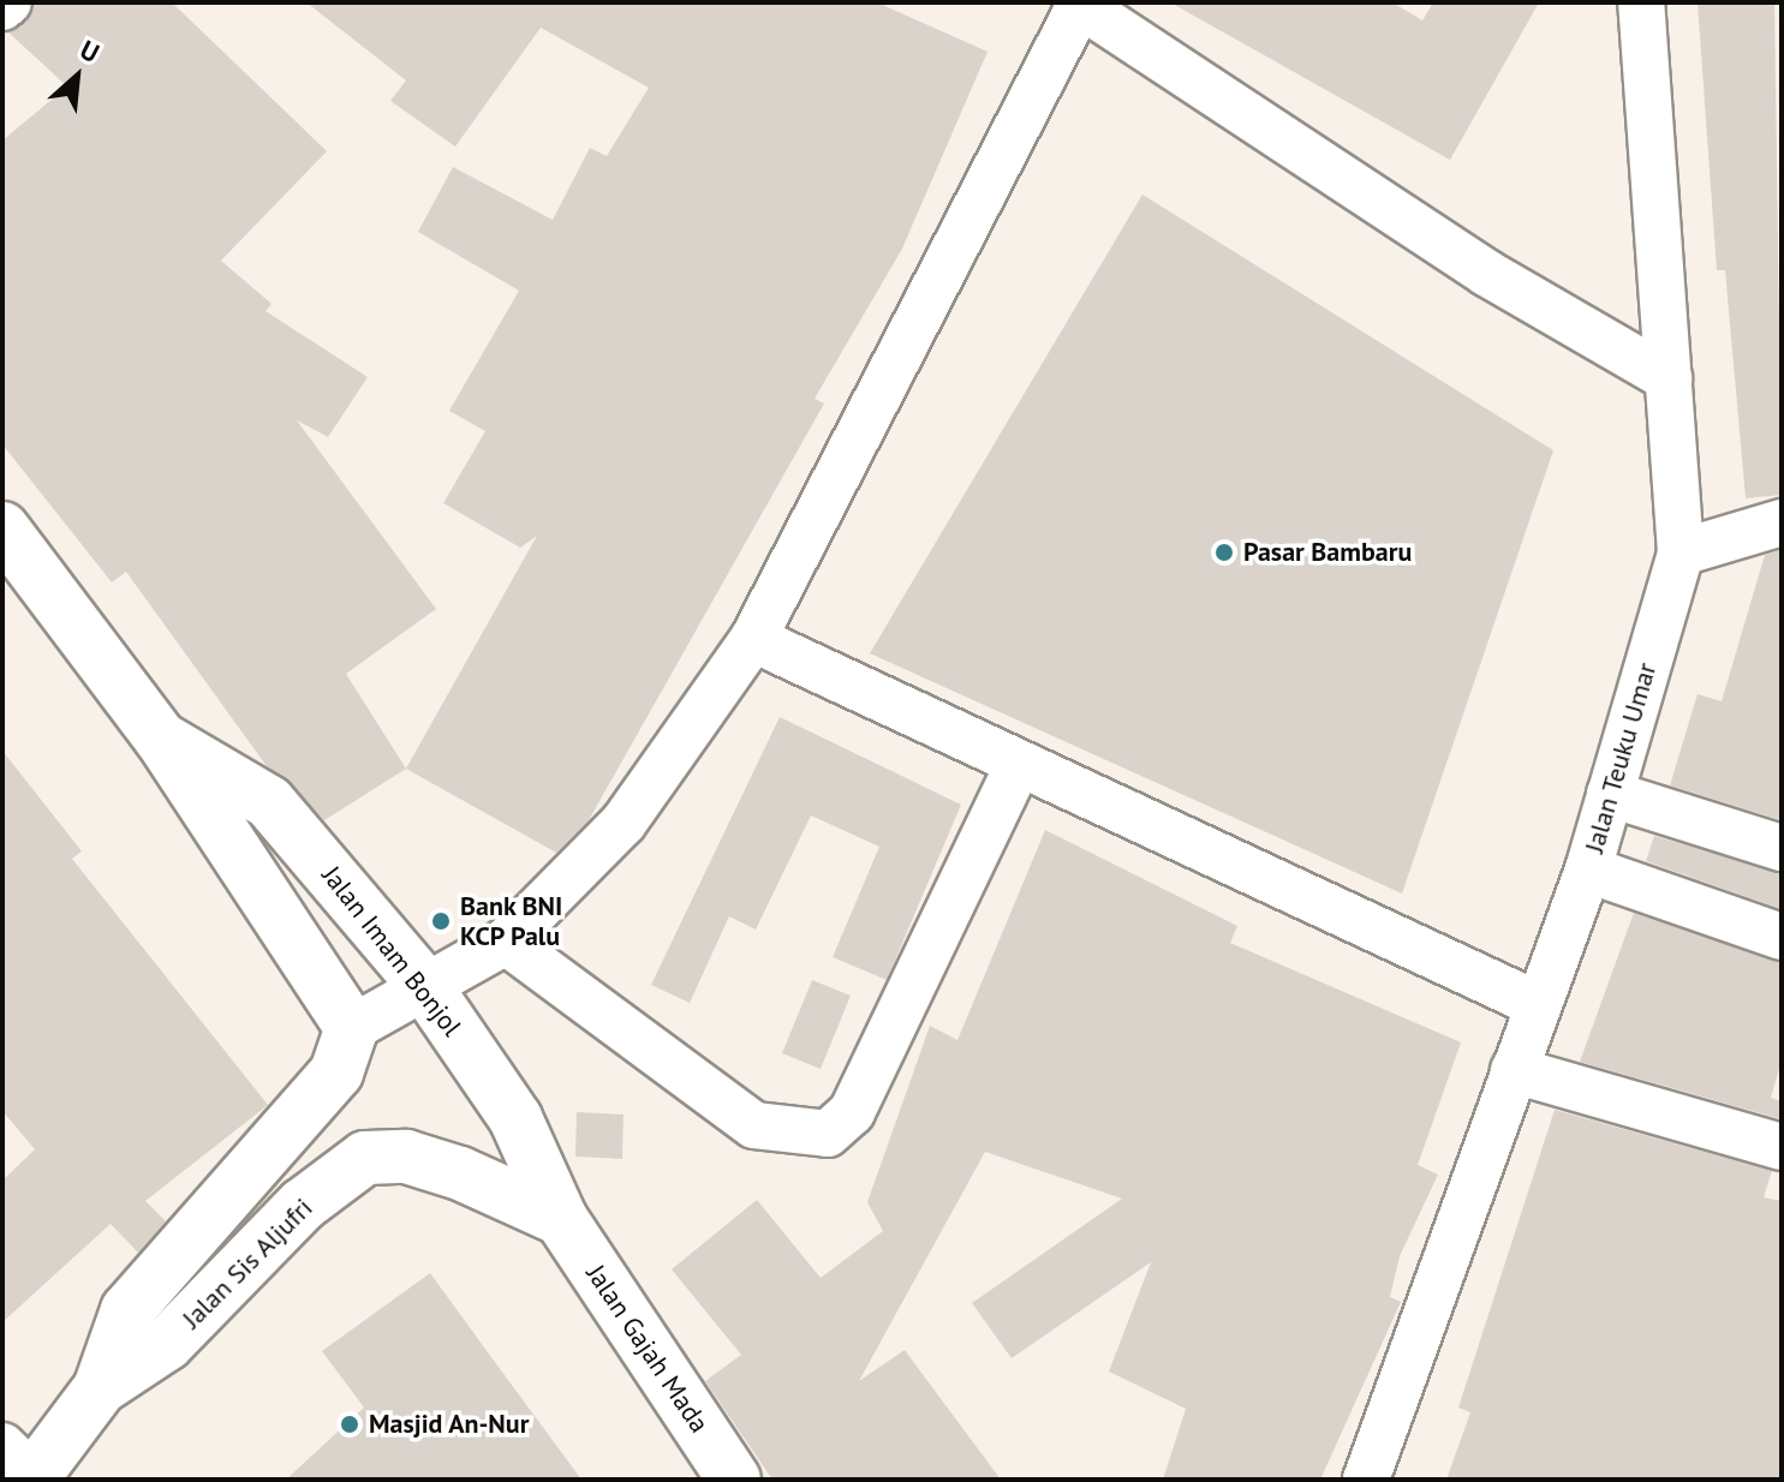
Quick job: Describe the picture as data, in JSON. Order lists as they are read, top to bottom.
{
  "streets": {
    "main road": ["Jalan Imam Bonjol", "Jalan Sis Aljufri", "Jalan Gajah Mada"],
    "street": ["Jalan Teuku Umar"]
  },
  "crossings": [
    ["Jalan Imam Bonjol", "Jalan Sis Aljufri"],
    ["Jalan Imam Bonjol", "Jalan Gajah Mada"],
    ["Jalan Sis Aljufri", "Jalan Gajah Mada"]
  ],
  "places": ["Pasar Bambaru", "Bank BNI KCP Palu", "Masjid An-Nur"],
  "north": "top right"
}
